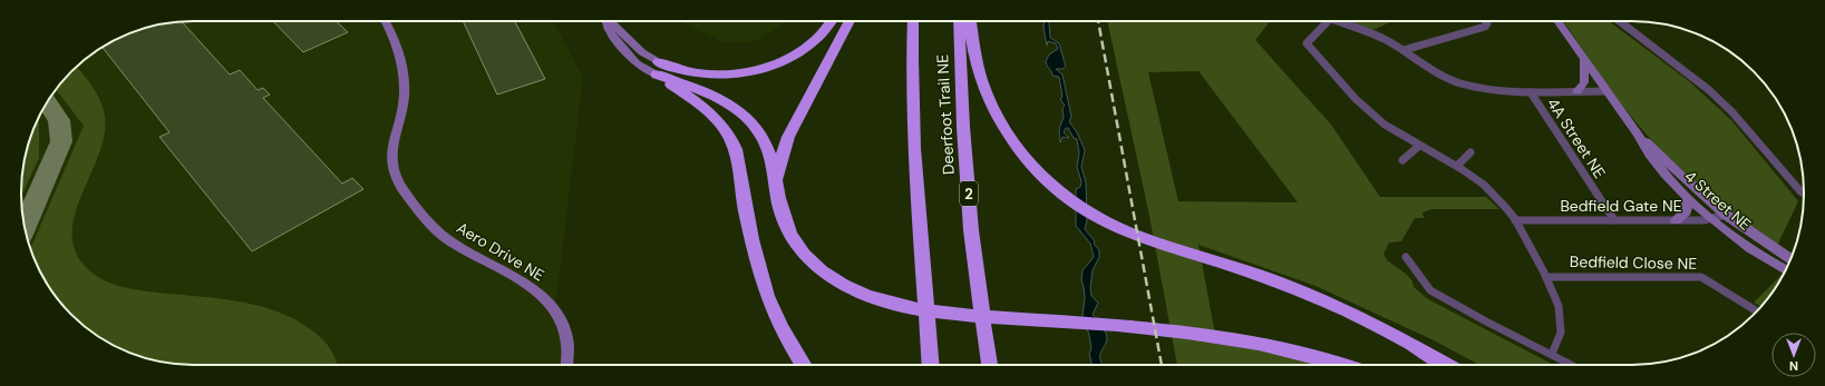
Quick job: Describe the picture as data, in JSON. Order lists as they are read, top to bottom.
{
  "streets": {
    "highway": ["Deerfoot Trail NE", "2"],
    "street": [
      "4A Street NE",
      "4 Street NE",
      "Bedfield Gate NE",
      "Aero Drive NE",
      "Bedfield Close NE"
    ]
  },
  "crossings": [
    ["4A Street NE", "Bedfield Gate NE"],
    ["4 Street NE", "Bedfield Gate NE"]
  ],
  "north": "bottom"
}
